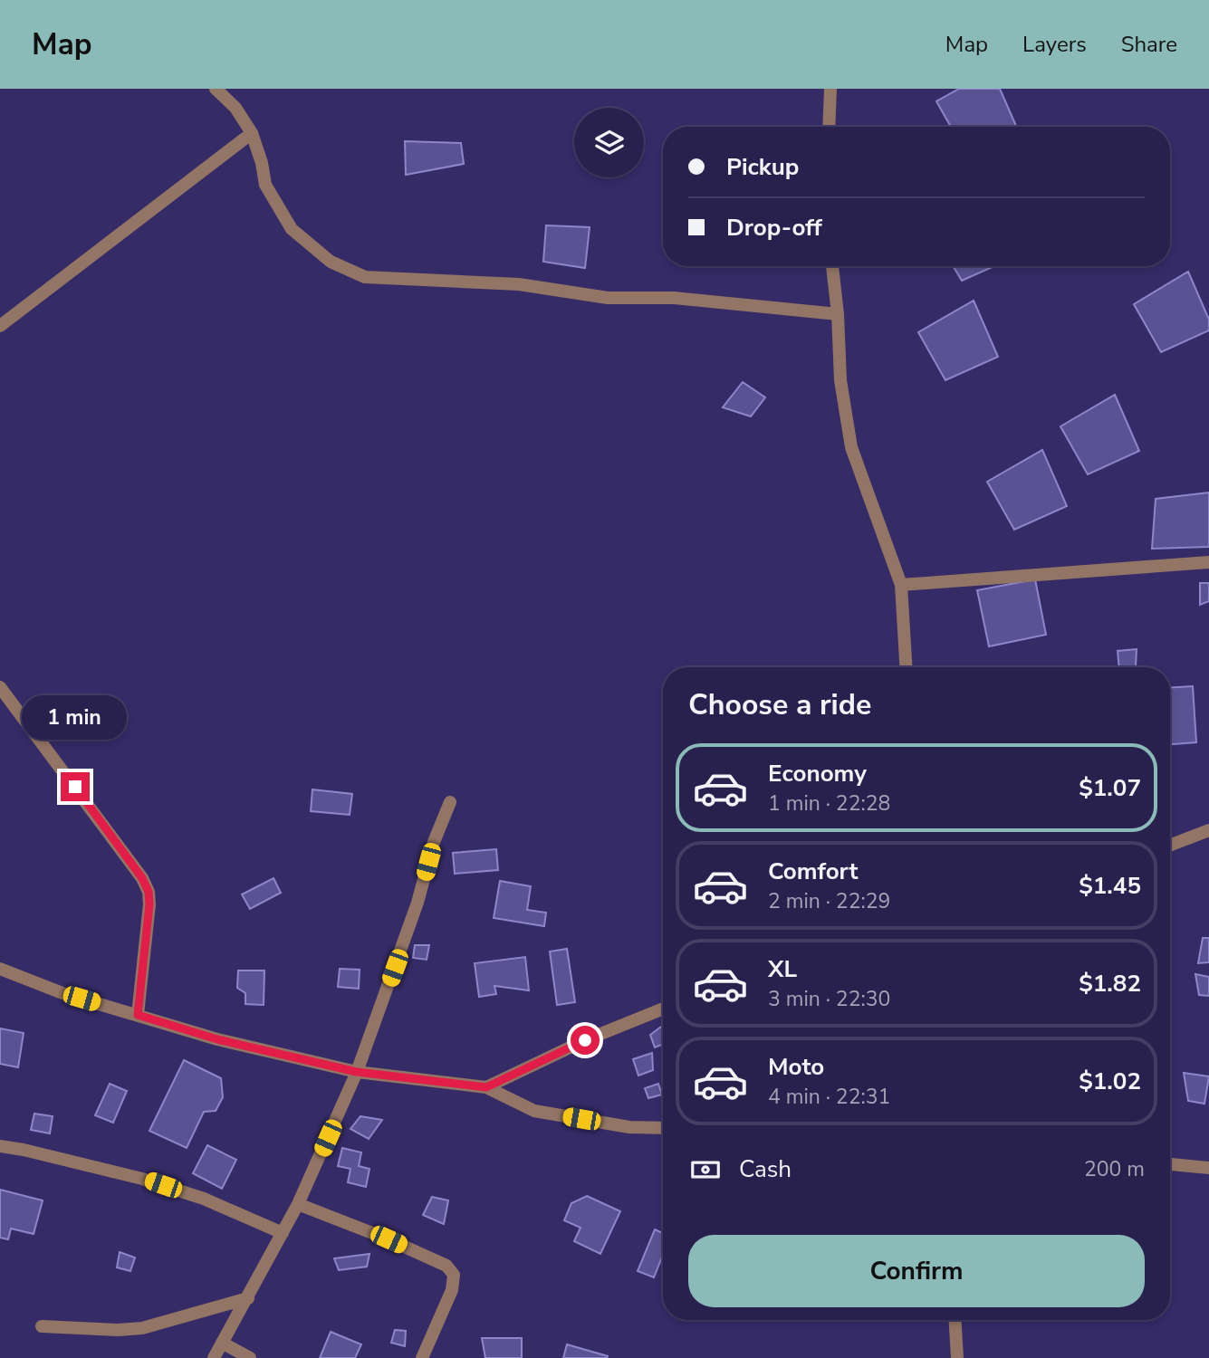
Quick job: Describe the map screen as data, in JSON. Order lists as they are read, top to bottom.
{
  "page": {
    "header": "Map",
    "nav": ["Map", "Layers", "Share"],
    "banner": ["Pickup", "Drop-off"],
    "heading": "Choose a ride",
    "bubble": "1 min",
    "list": [
      {
        "name": "Economy",
        "note": "1 min · 22:28",
        "value": "$1.07"
      },
      {
        "name": "Comfort",
        "note": "2 min · 22:29",
        "value": "$1.45"
      },
      {
        "name": "XL",
        "note": "3 min · 22:30",
        "value": "$1.82"
      },
      {
        "name": "Moto",
        "note": "4 min · 22:31",
        "value": "$1.02"
      }
    ],
    "pay": ["Cash", "200 m"],
    "buttons": "Confirm"
  }
}
